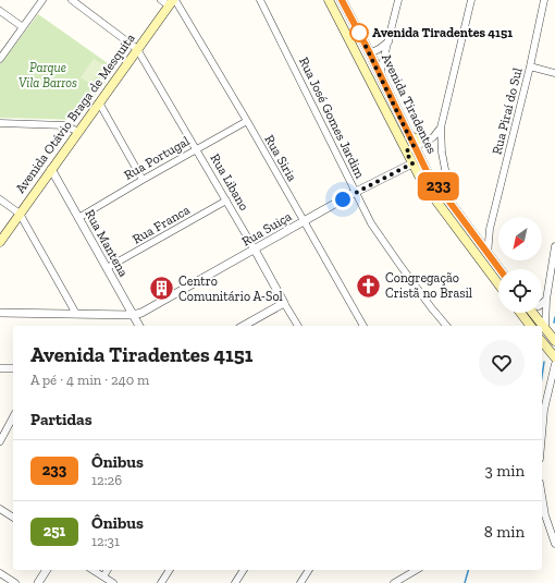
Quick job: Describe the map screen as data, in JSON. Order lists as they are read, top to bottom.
{
  "streets": {
    "main road": ["Avenida Tiradentes", "Avenida Otávio Braga de Mesquita"],
    "street": [
      "Rua Piraí do Sul",
      "Rua José Gomes Jardim",
      "Rua Portugal",
      "Rua Siria",
      "Rua Libano",
      "Rua Franca",
      "Rua Suiça",
      "Rua Mantena"
    ]
  },
  "crossings": [
    ["Avenida Tiradentes", "Rua Piraí do Sul"],
    ["Avenida Tiradentes", "Rua Suiça"],
    ["Avenida Otávio Braga de Mesquita", "Rua Siria"],
    ["Avenida Otávio Braga de Mesquita", "Rua Libano"],
    ["Avenida Otávio Braga de Mesquita", "Rua Mantena"],
    ["Rua José Gomes Jardim", "Rua Suiça"],
    ["Rua Portugal", "Rua Siria"],
    ["Rua Portugal", "Rua Libano"],
    ["Rua Portugal", "Rua Mantena"],
    ["Rua Siria", "Rua Suiça"],
    ["Rua Libano", "Rua Franca"],
    ["Rua Libano", "Rua Suiça"],
    ["Rua Franca", "Rua Mantena"],
    ["Rua Suiça", "Rua Mantena"]
  ],
  "parks": ["Parque Vila Barros"],
  "places": {
    "other": ["Avenida Tiradentes 4151"],
    "church": ["Congregação Cristã no Brasil"],
    "building": ["Centro Comunitário A-Sol"]
  },
  "lines": ["bus line 233"],
  "north": "bottom left",
  "page": {
    "on_map": "233",
    "heading": [
      ["Avenida Tiradentes 4151", "A pé · 4 min · 240 m"],
      "Partidas"
    ],
    "list": [
      {
        "mark": "233",
        "name": "Ônibus",
        "note": "12:26",
        "value": "3 min"
      },
      {
        "mark": "251",
        "name": "Ônibus",
        "note": "12:31",
        "value": "8 min"
      }
    ]
  }
}
